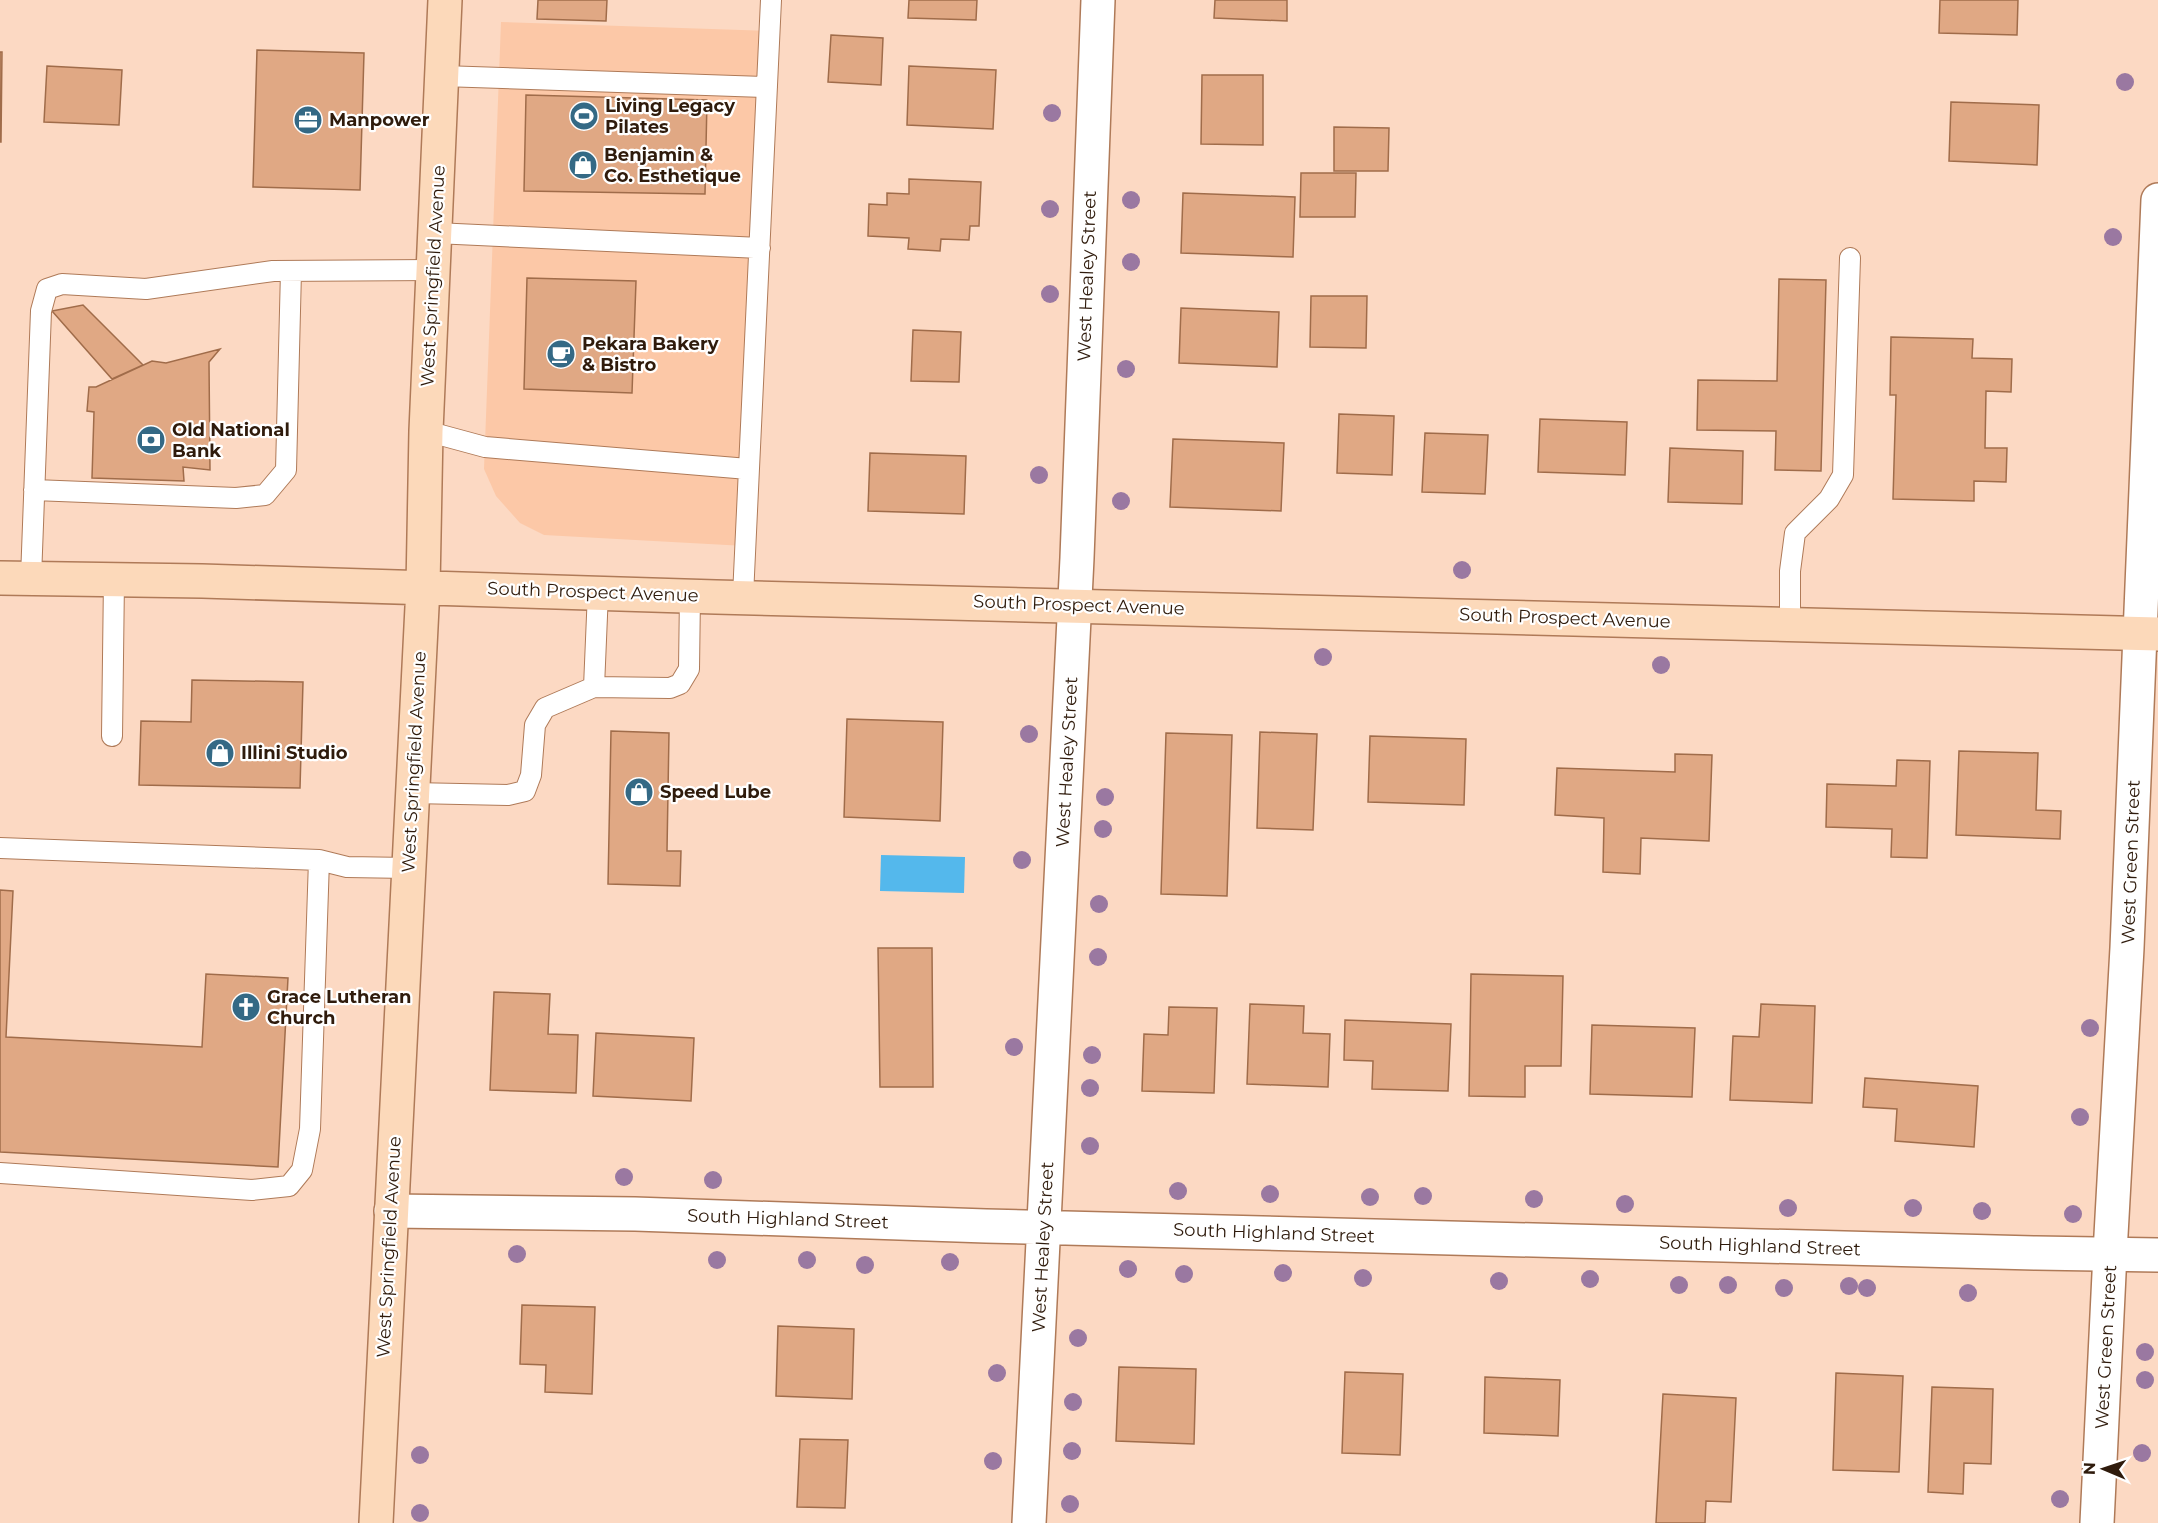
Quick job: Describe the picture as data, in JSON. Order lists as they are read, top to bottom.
{
  "streets": {
    "main road": ["West Springfield Avenue", "South Prospect Avenue"],
    "street": ["West Healey Street", "West Green Street", "South Highland Street"]
  },
  "crossings": [
    ["West Springfield Avenue", "South Prospect Avenue"],
    ["West Springfield Avenue", "South Highland Street"],
    ["West Healey Street", "South Prospect Avenue"],
    ["West Healey Street", "South Highland Street"],
    ["South Prospect Avenue", "West Green Street"],
    ["West Green Street", "South Highland Street"]
  ],
  "places": {
    "sports": ["Living Legacy Pilates"],
    "office": ["Manpower"],
    "shop": ["Benjamin & Co. Esthetique", "Illini Studio", "Speed Lube"],
    "cafe": ["Pekara Bakery & Bistro"],
    "bank": ["Old National Bank"],
    "church": ["Grace Lutheran Church"]
  },
  "north": "left"
}
